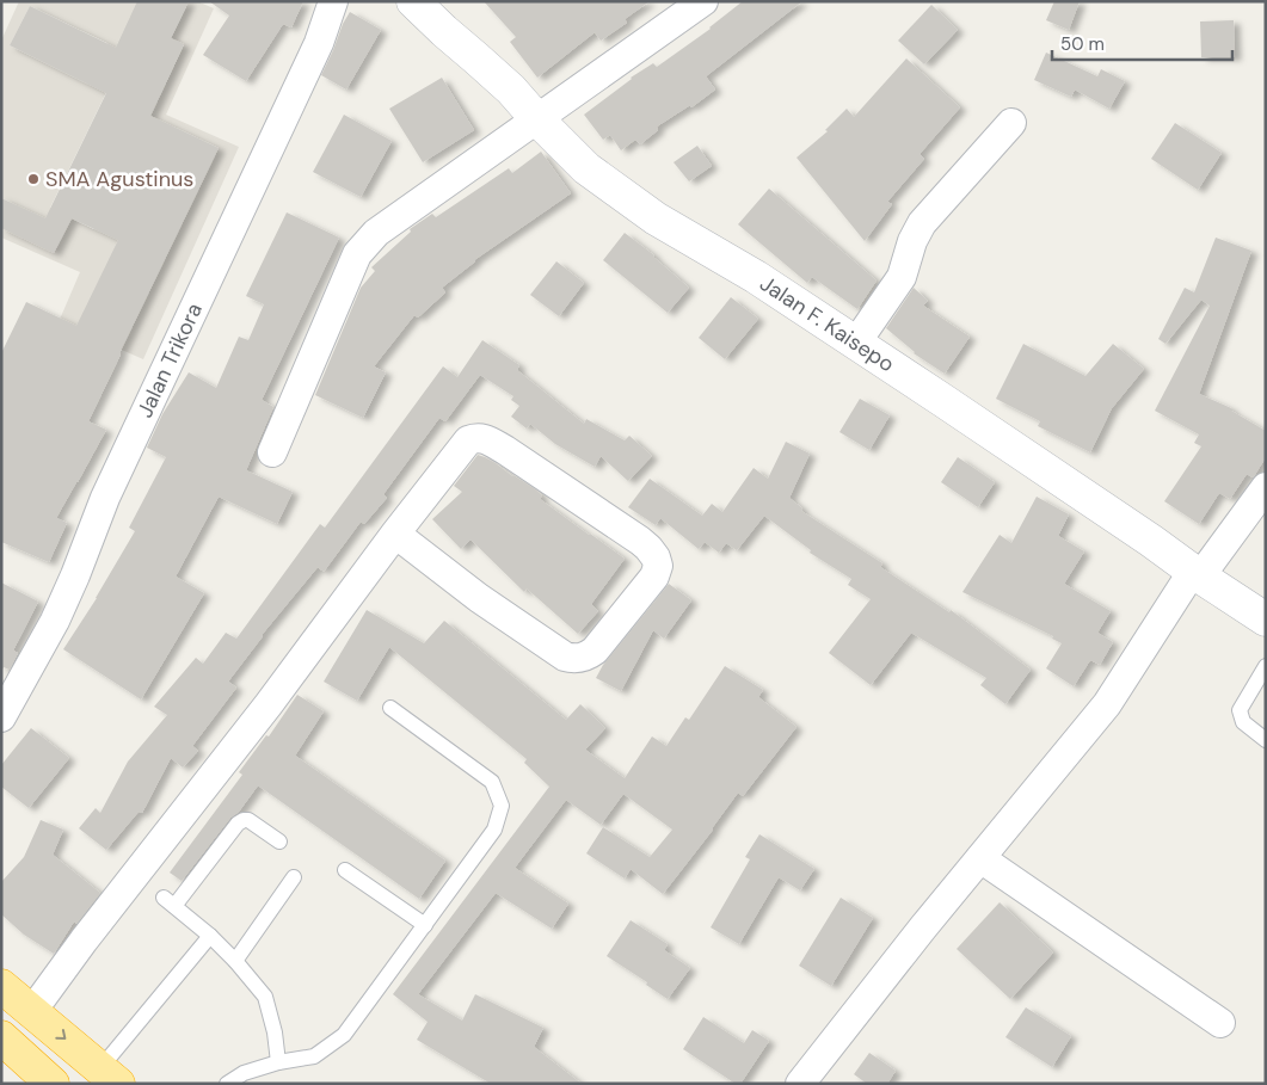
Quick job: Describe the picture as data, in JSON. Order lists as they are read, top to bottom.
{
  "streets": {
    "street": ["Jalan F. Kaisepo", "Jalan Trikora"]
  },
  "places": ["SMA Agustinus"],
  "scale_bar": "50 m"
}
